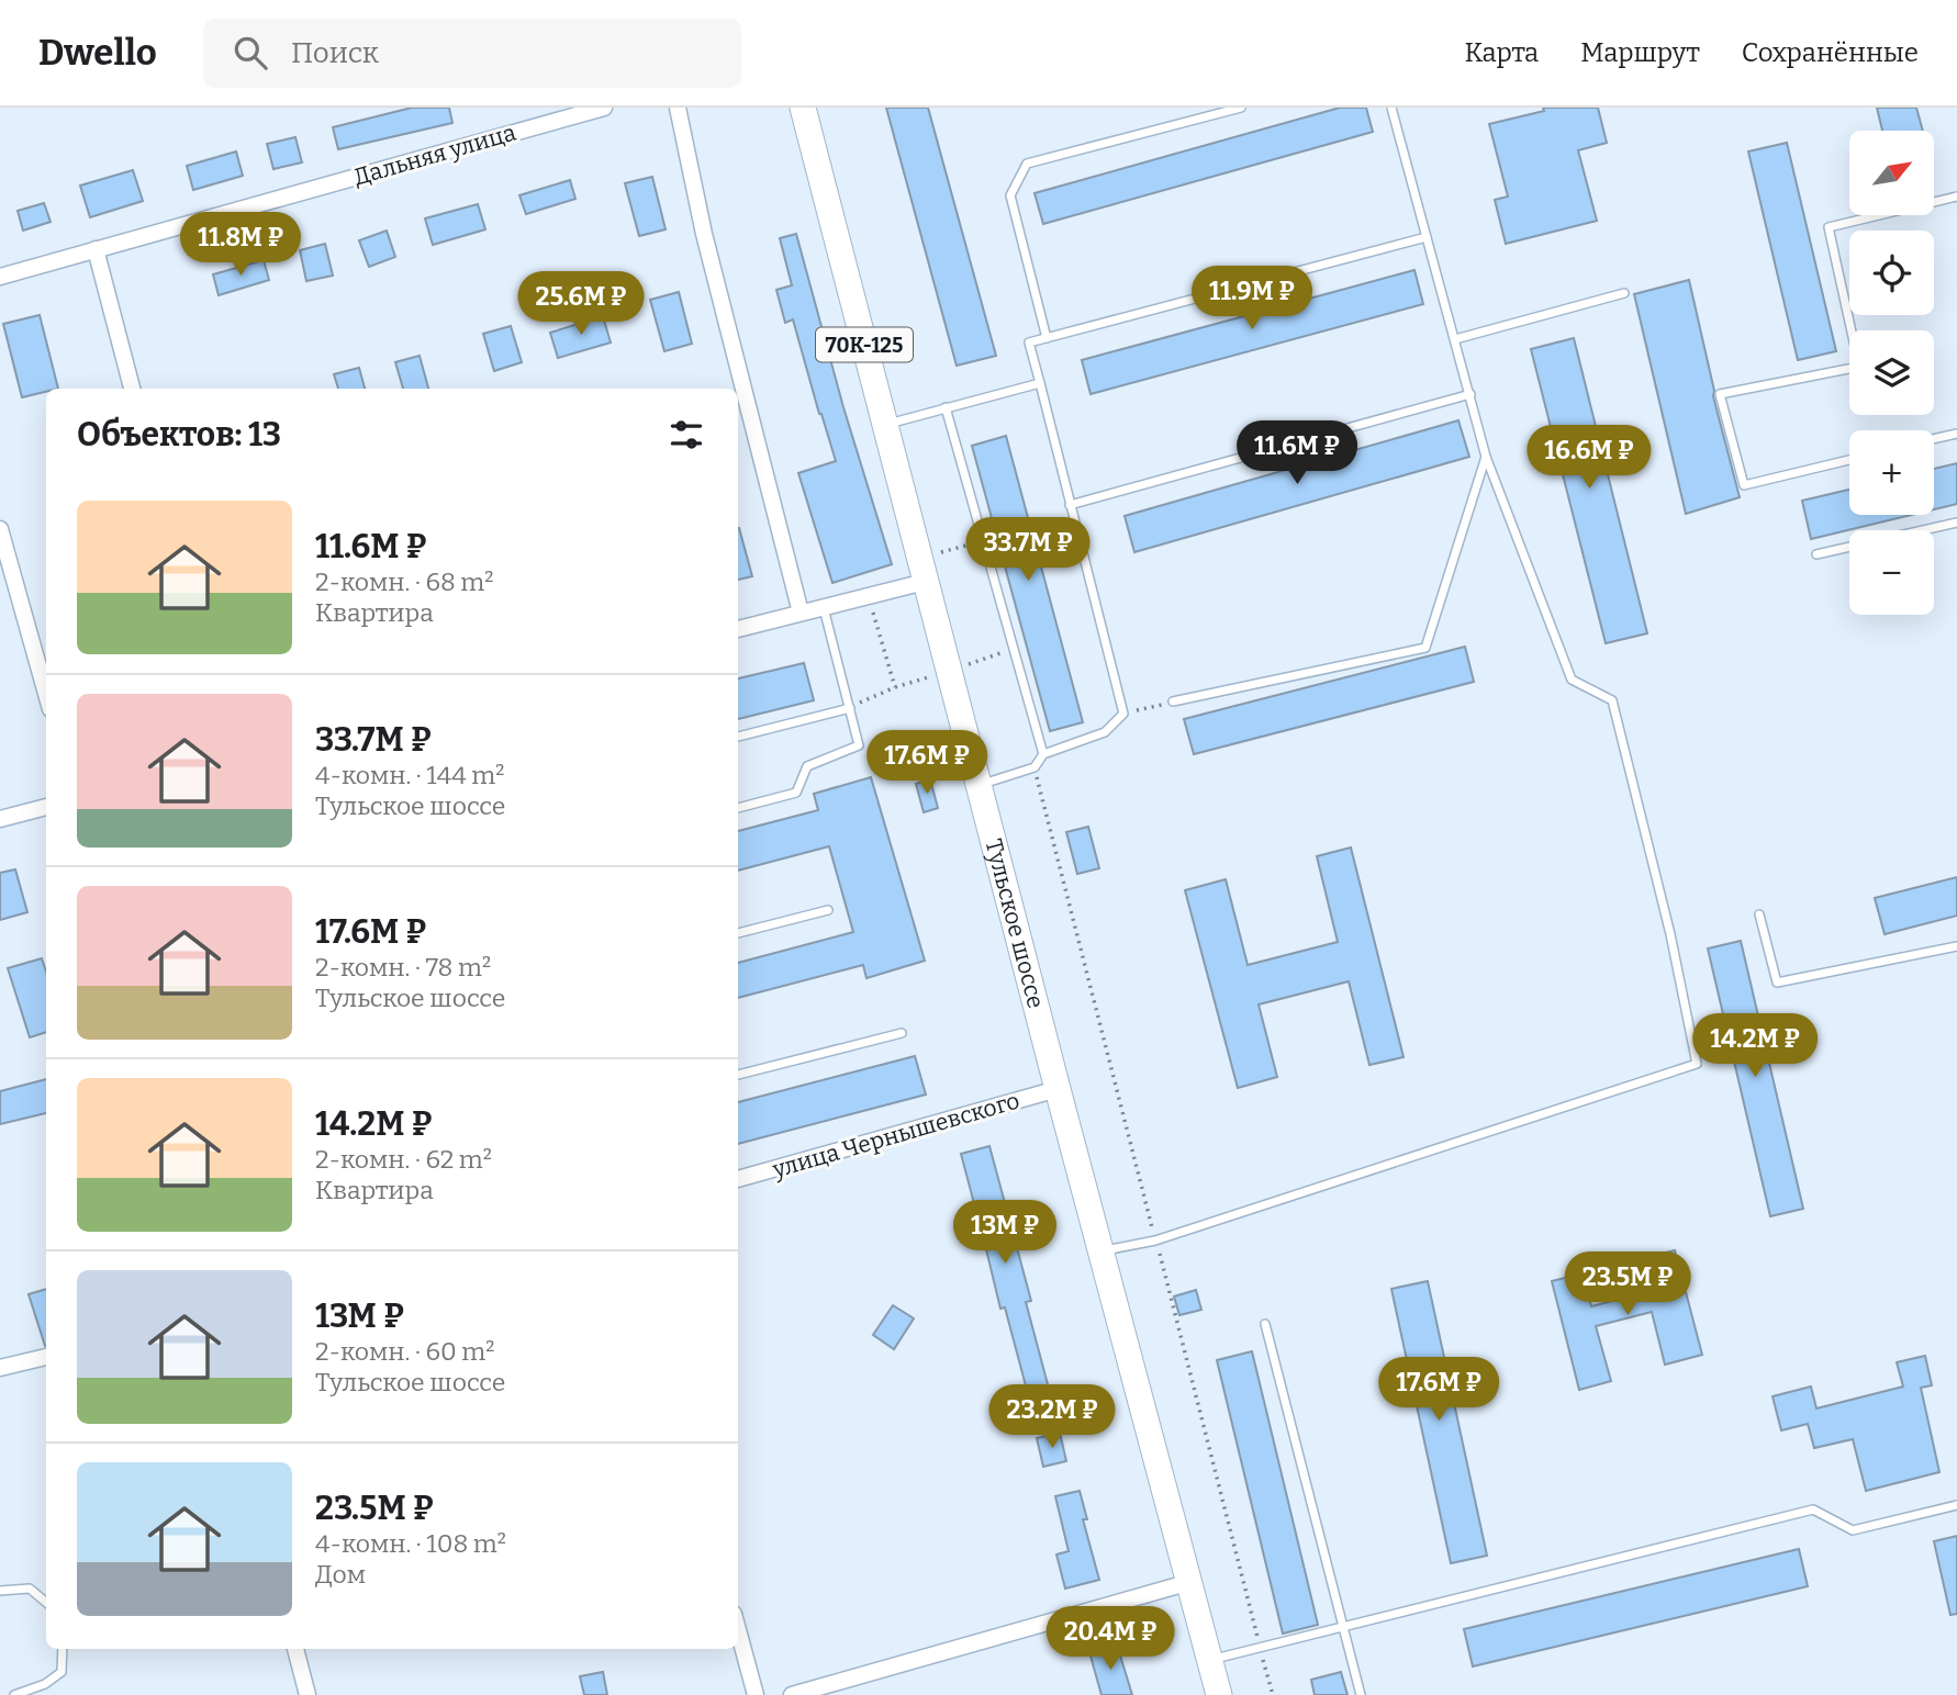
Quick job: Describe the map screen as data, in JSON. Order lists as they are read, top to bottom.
{
  "streets": {
    "main road": ["70К-125", "Тульское шоссе"],
    "street": ["Дальняя улица", "улица Чернышевского"]
  },
  "crossings": [
    ["Тульское шоссе", "улица Чернышевского"]
  ],
  "north": "top right",
  "page": {
    "header": "Dwello",
    "search": "Поиск",
    "nav": ["Карта", "Маршрут", "Сохранённые"],
    "map_buttons": ["+", "−"],
    "price": [
      "11.8M ₽",
      "11.9M ₽",
      "25.6M ₽",
      "11.6M ₽",
      "16.6M ₽",
      "33.7M ₽",
      "17.6M ₽",
      "14.2M ₽",
      "13M ₽",
      "23.5M ₽",
      "17.6M ₽",
      "23.2M ₽",
      "20.4M ₽"
    ],
    "heading": "Объектов: 13",
    "list": [
      {
        "name": "11.6M ₽",
        "note": "2-комн. · 68 m² · Квартира"
      },
      {
        "name": "33.7M ₽",
        "note": "4-комн. · 144 m² · Тульское шоссе"
      },
      {
        "name": "17.6M ₽",
        "note": "2-комн. · 78 m² · Тульское шоссе"
      },
      {
        "name": "14.2M ₽",
        "note": "2-комн. · 62 m² · Квартира"
      },
      {
        "name": "13M ₽",
        "note": "2-комн. · 60 m² · Тульское шоссе"
      },
      {
        "name": "23.5M ₽",
        "note": "4-комн. · 108 m² · Дом"
      }
    ]
  }
}
